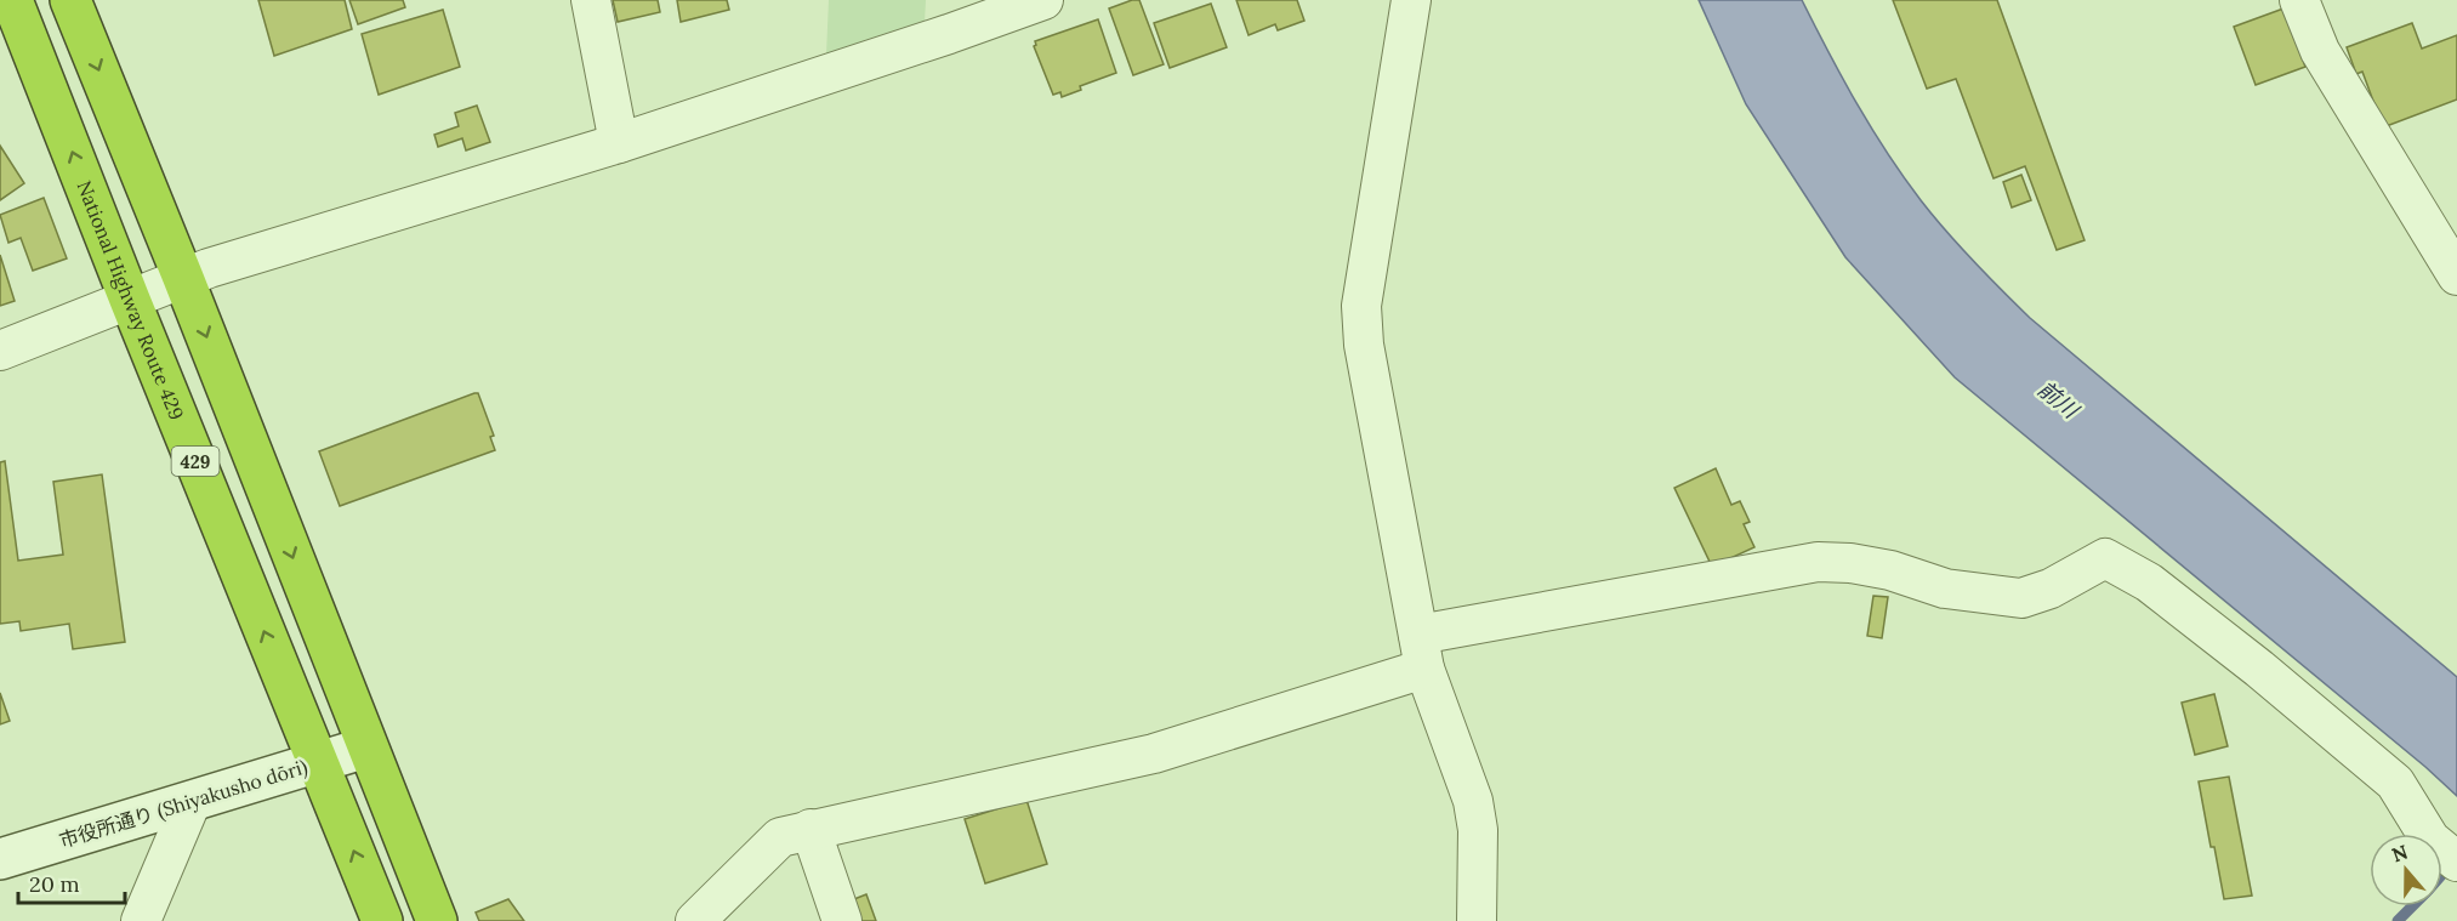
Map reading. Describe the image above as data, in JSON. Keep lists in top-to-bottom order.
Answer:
{
  "streets": {
    "highway": ["National Highway Route 429", "429"],
    "street": ["市役所通り (Shiyakusho dōri)"]
  },
  "crossings": [
    ["National Highway Route 429", "市役所通り (Shiyakusho dōri)"],
    ["429", "市役所通り (Shiyakusho dōri)"]
  ],
  "water": ["前川"],
  "scale_bar": "20 m",
  "north": "top"
}
